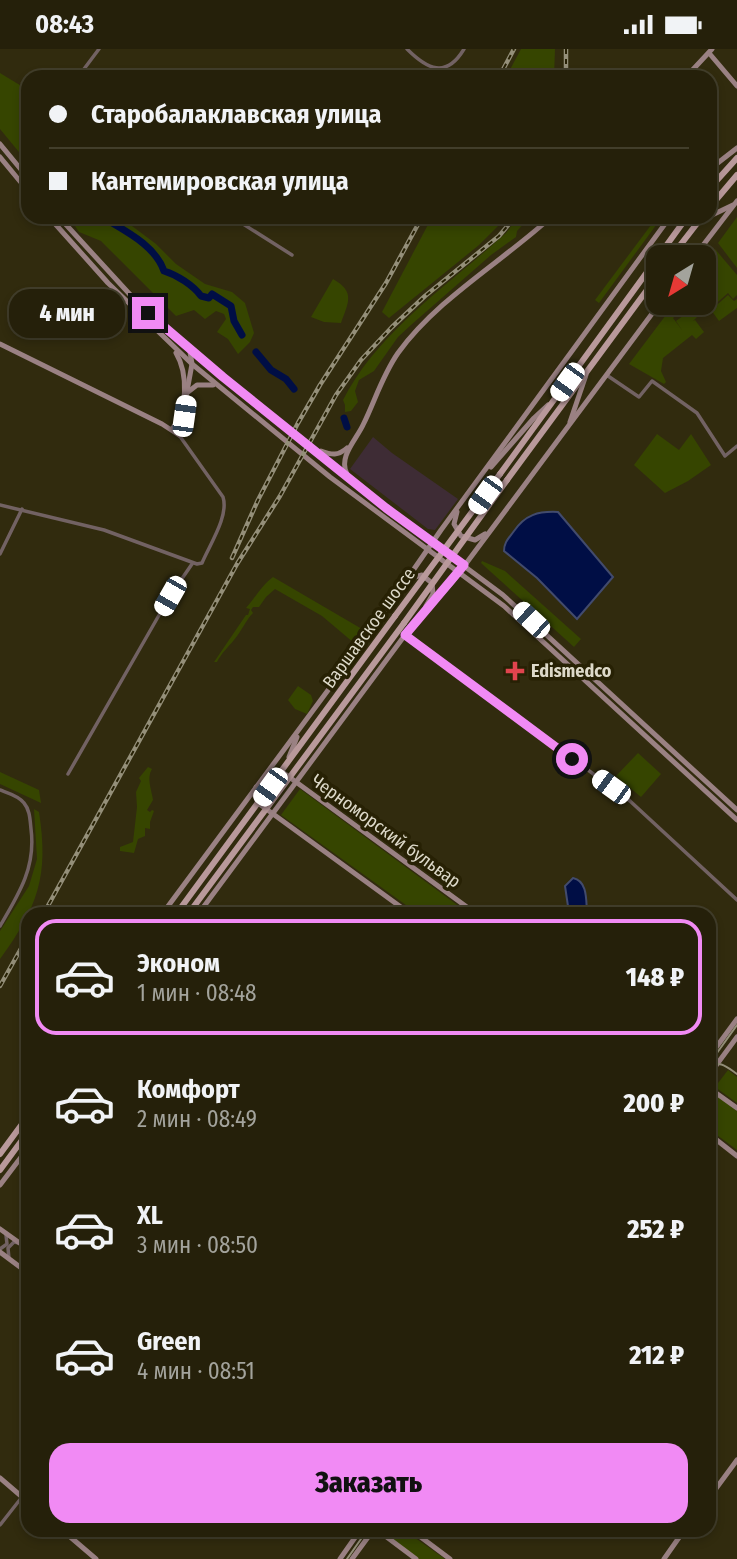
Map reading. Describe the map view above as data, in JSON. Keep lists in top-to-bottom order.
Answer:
{
  "streets": {
    "main road": ["Варшавское шоссе", "Черноморский бульвар"]
  },
  "crossings": [
    ["Варшавское шоссе", "Черноморский бульвар"]
  ],
  "places": {
    "health": ["Edismedco"]
  },
  "north": "bottom left",
  "page": {
    "status": "08:43",
    "banner": ["Старобалаклавская улица", "Кантемировская улица"],
    "bubble": "4 мин",
    "list": [
      {
        "name": "Эконом",
        "note": "1 мин · 08:48",
        "value": "148 ₽"
      },
      {
        "name": "Комфорт",
        "note": "2 мин · 08:49",
        "value": "200 ₽"
      },
      {
        "name": "XL",
        "note": "3 мин · 08:50",
        "value": "252 ₽"
      },
      {
        "name": "Green",
        "note": "4 мин · 08:51",
        "value": "212 ₽"
      }
    ],
    "buttons": "Заказать"
  }
}
